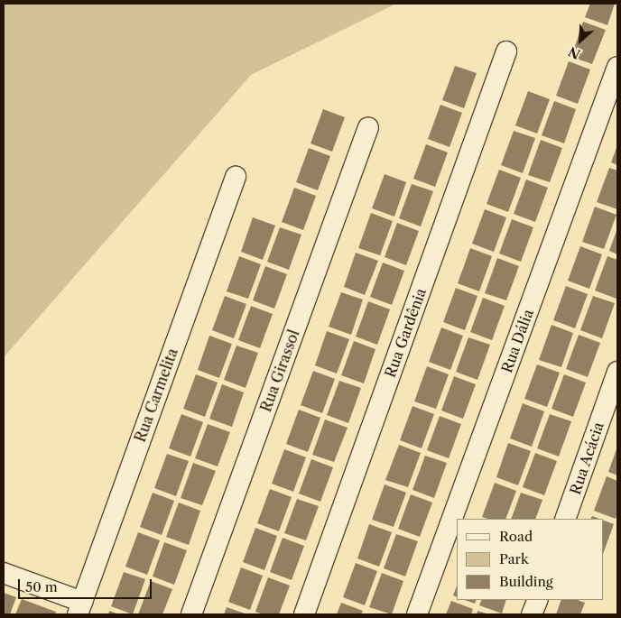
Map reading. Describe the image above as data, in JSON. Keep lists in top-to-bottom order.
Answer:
{
  "streets": {
    "street": [
      "Rua Gardênia",
      "Rua Dália",
      "Rua Girassol",
      "Rua Carmelita",
      "Rua Acácia"
    ]
  },
  "legend": ["Road", "Park", "Building"],
  "scale_bar": "50 m",
  "north": "bottom left"
}
